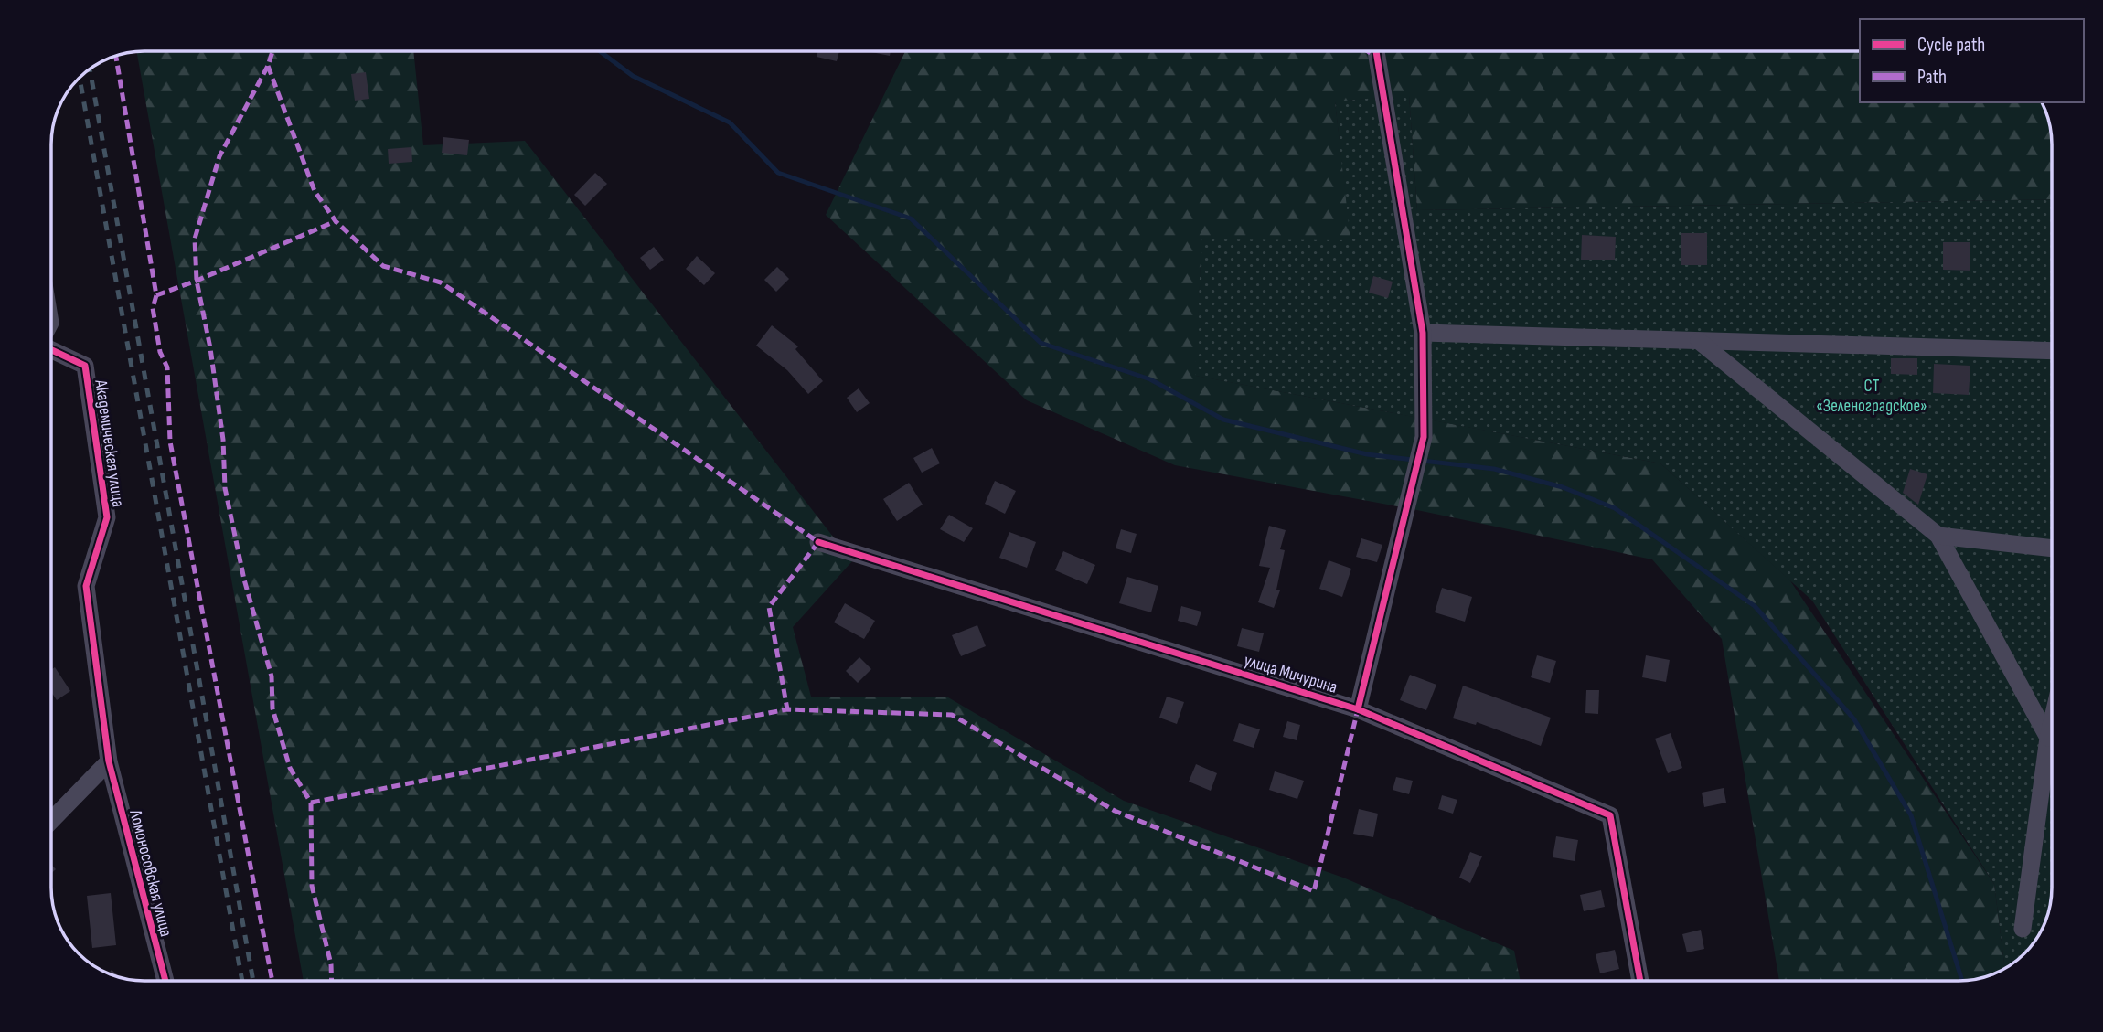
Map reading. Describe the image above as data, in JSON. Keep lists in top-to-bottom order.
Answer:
{
  "streets": {
    "street": ["Академическая улица", "улица Мичурина", "Ломоносовская улица"]
  },
  "crossings": [
    ["Академическая улица", "Ломоносовская улица"]
  ],
  "parks": ["СТ «Зеленоградское»"],
  "legend": ["Cycle path", "Path"]
}
